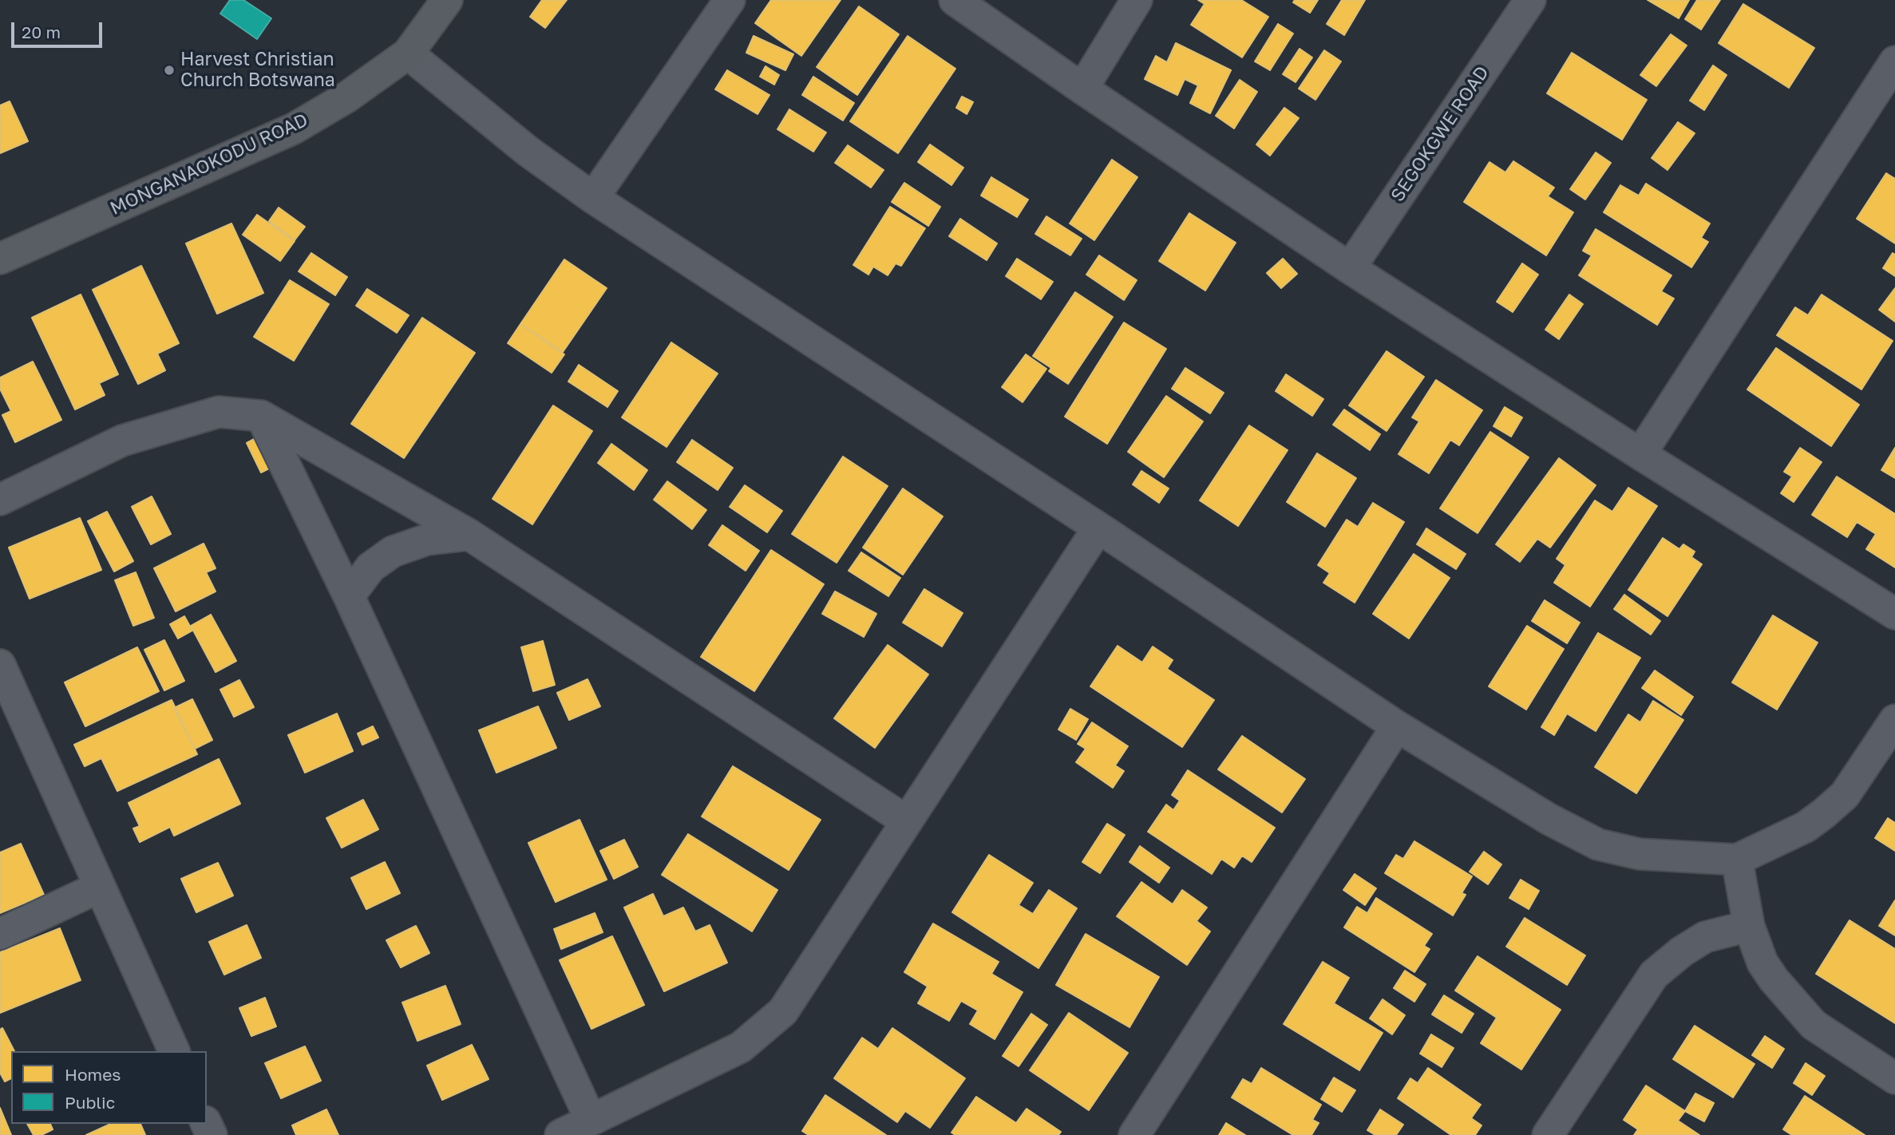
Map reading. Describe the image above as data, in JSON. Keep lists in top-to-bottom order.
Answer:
{
  "streets": {
    "street": ["SEGOKGWE ROAD", "MONGANAOKODU ROAD"]
  },
  "places": ["Harvest Christian Church Botswana"],
  "legend": ["Homes", "Public"],
  "scale_bar": "20 m"
}
